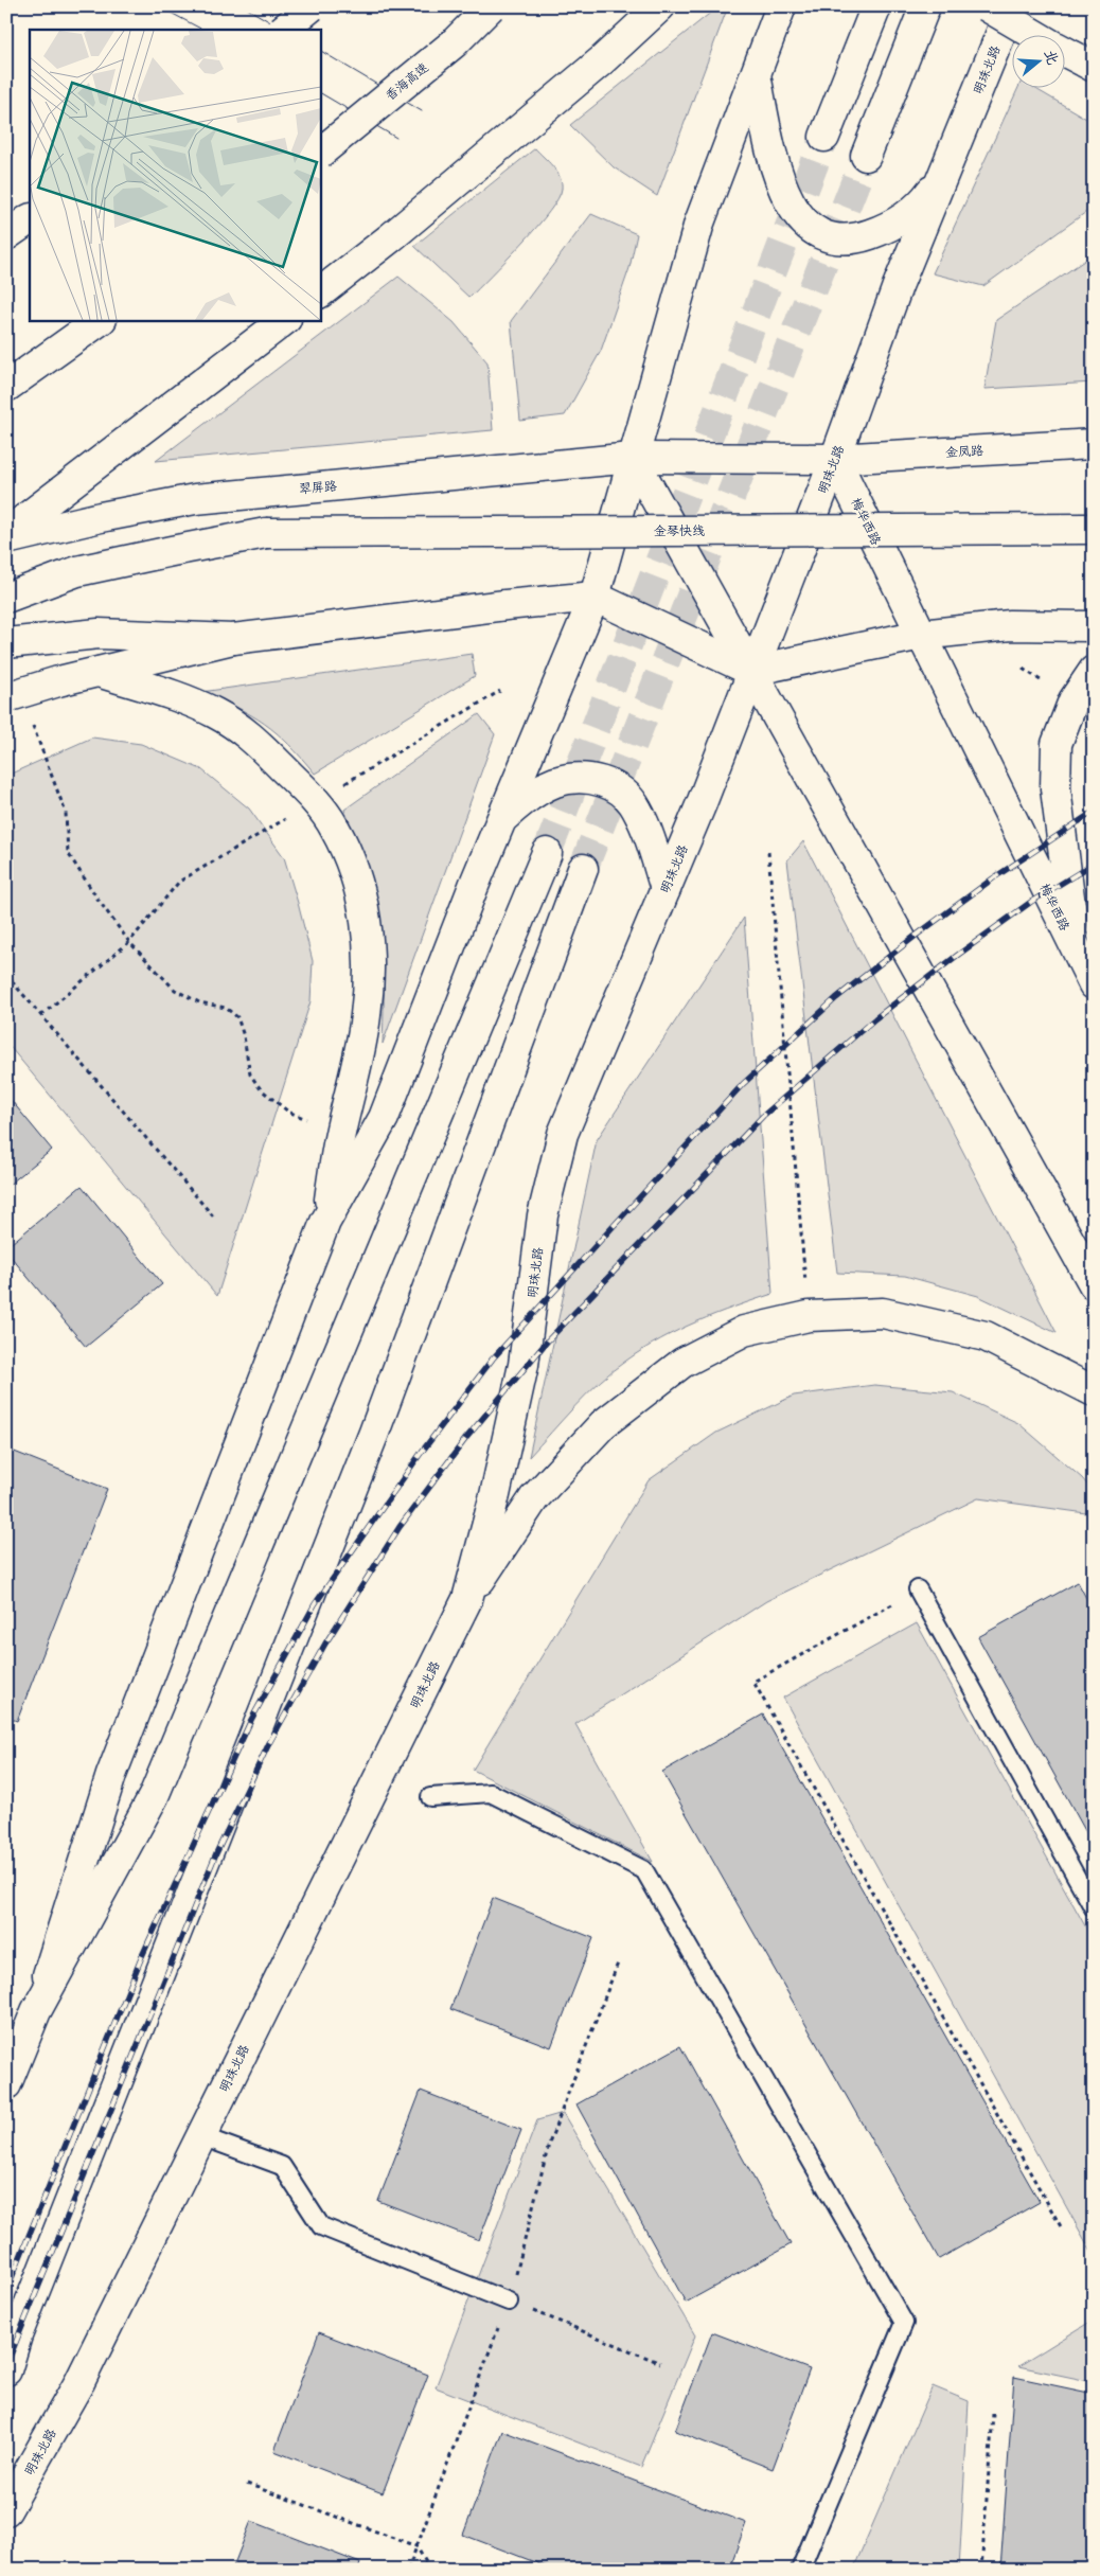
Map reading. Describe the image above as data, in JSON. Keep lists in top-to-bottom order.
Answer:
{
  "streets": {
    "main road": [
      "明珠北路",
      "香海高速",
      "金凤路",
      "翠屏路",
      "梅华西路",
      "金琴快线"
    ]
  },
  "crossings": [
    ["明珠北路", "金凤路"],
    ["明珠北路", "梅华西路"],
    ["金凤路", "梅华西路"]
  ],
  "north": "right"
}
